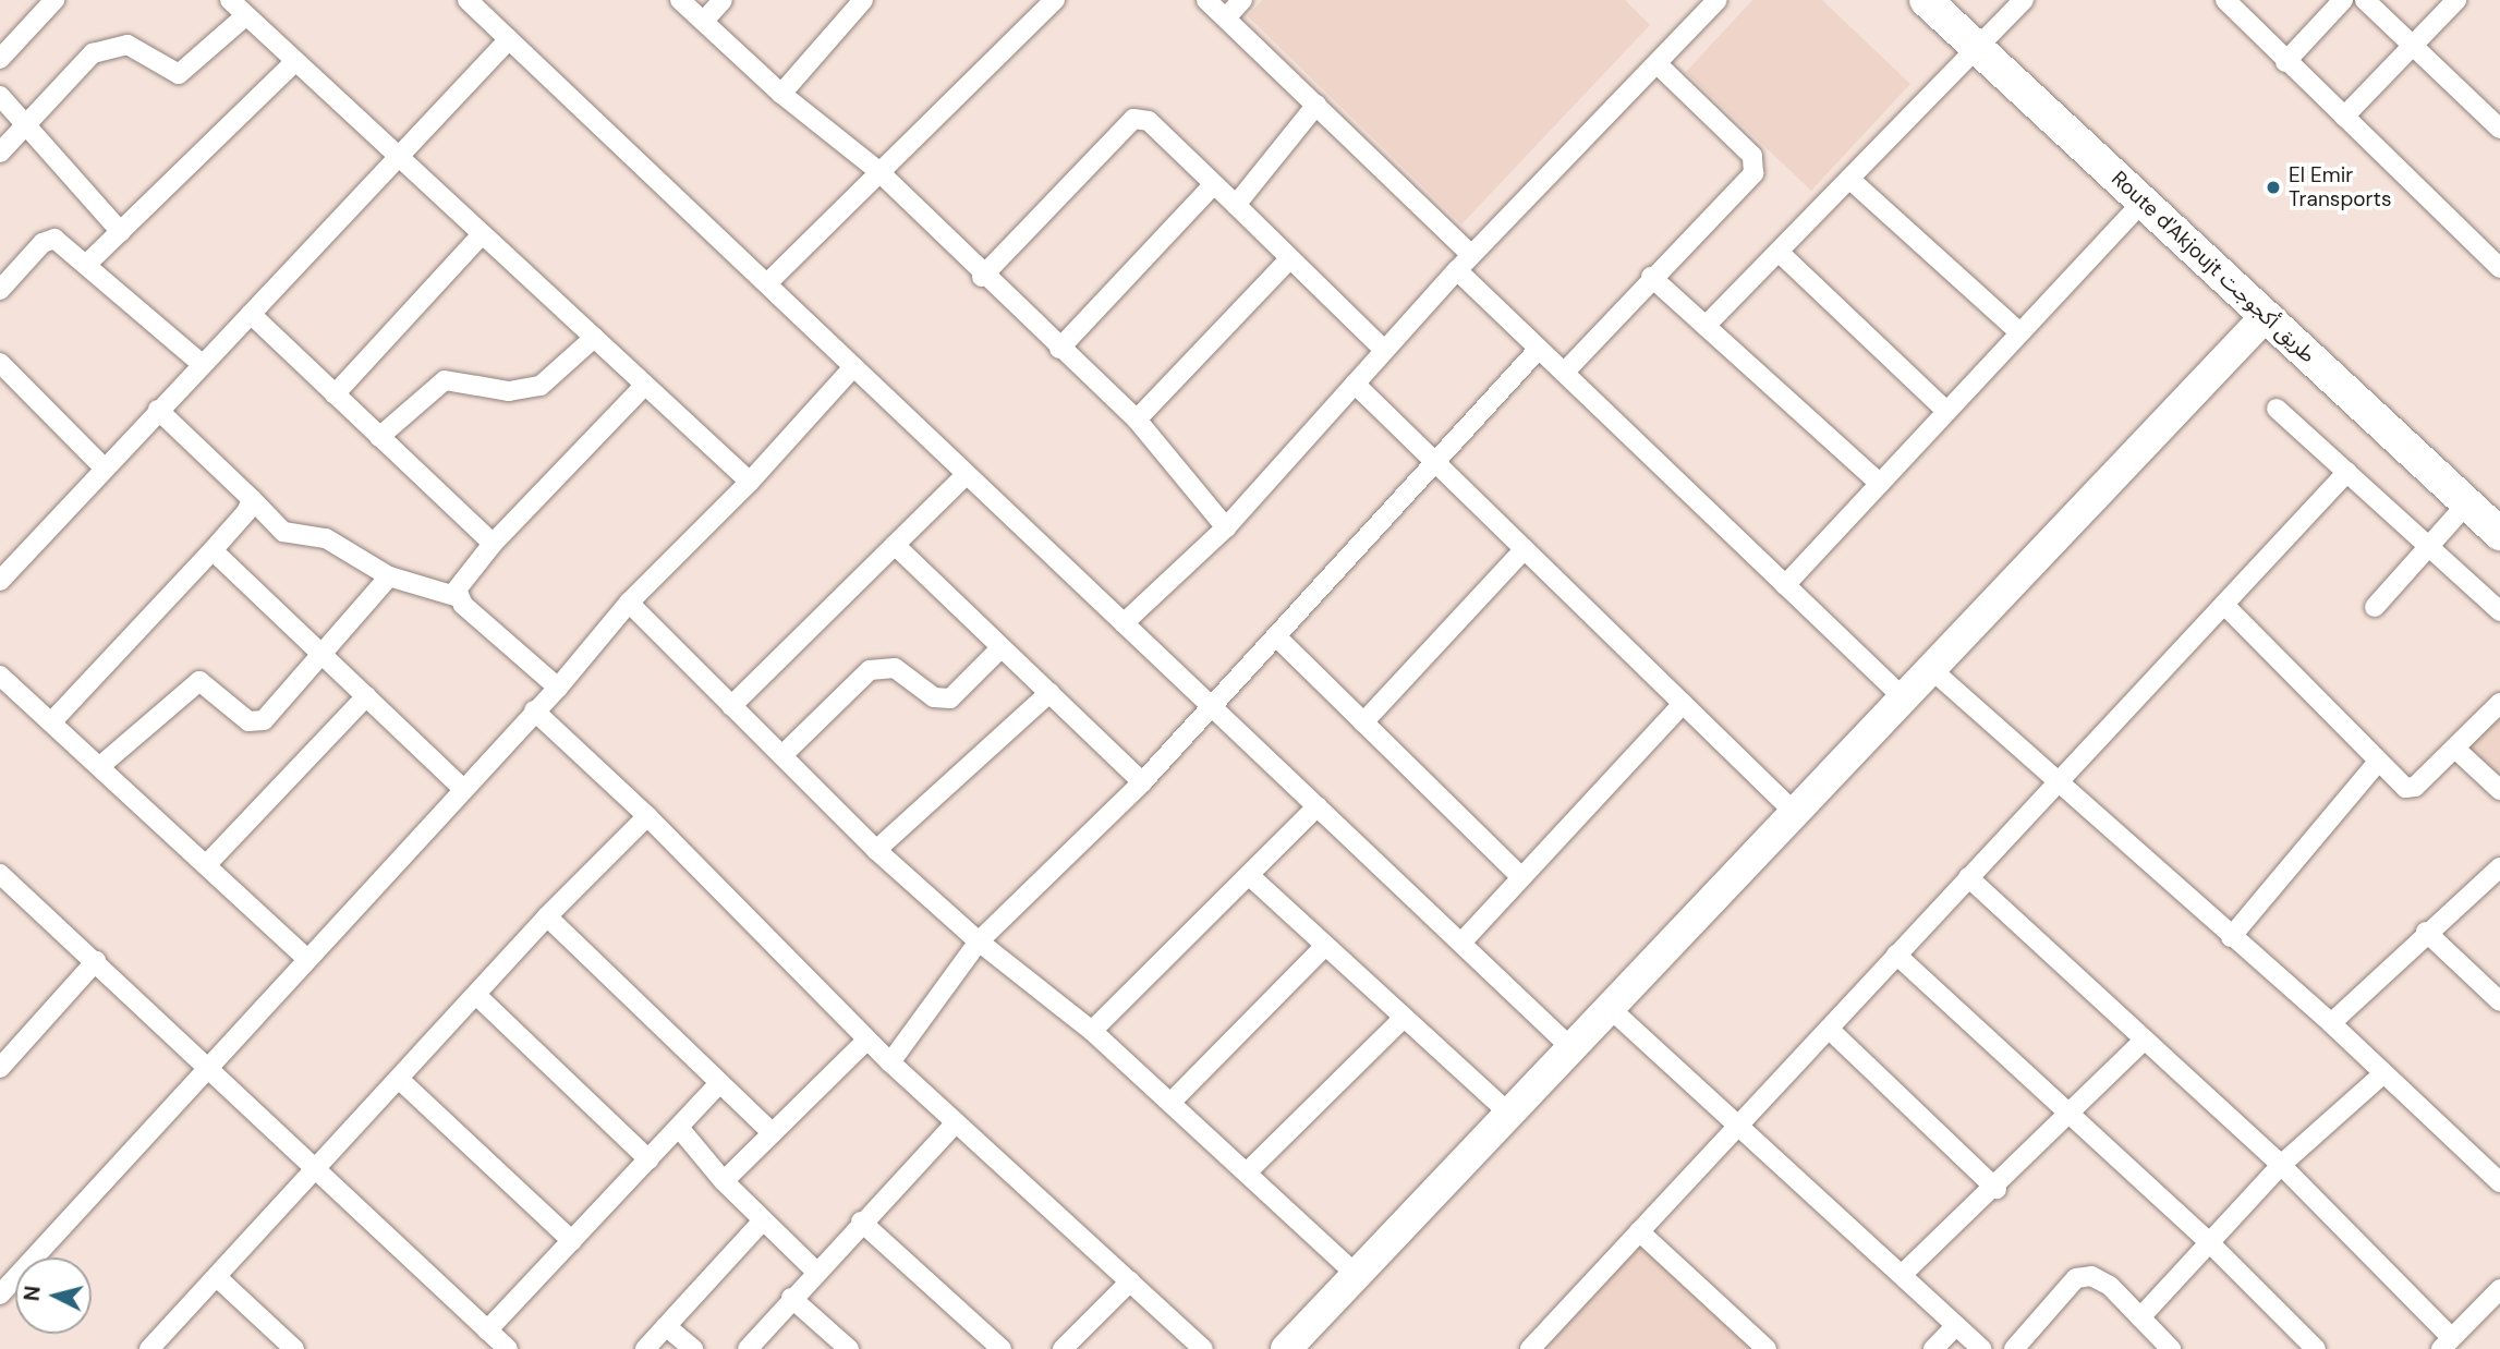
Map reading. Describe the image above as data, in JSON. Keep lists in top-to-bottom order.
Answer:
{
  "streets": {
    "highway": ["Route d'Akjoujt طريق أكجوجت"]
  },
  "places": ["El Emir Transports"],
  "north": "left"
}
